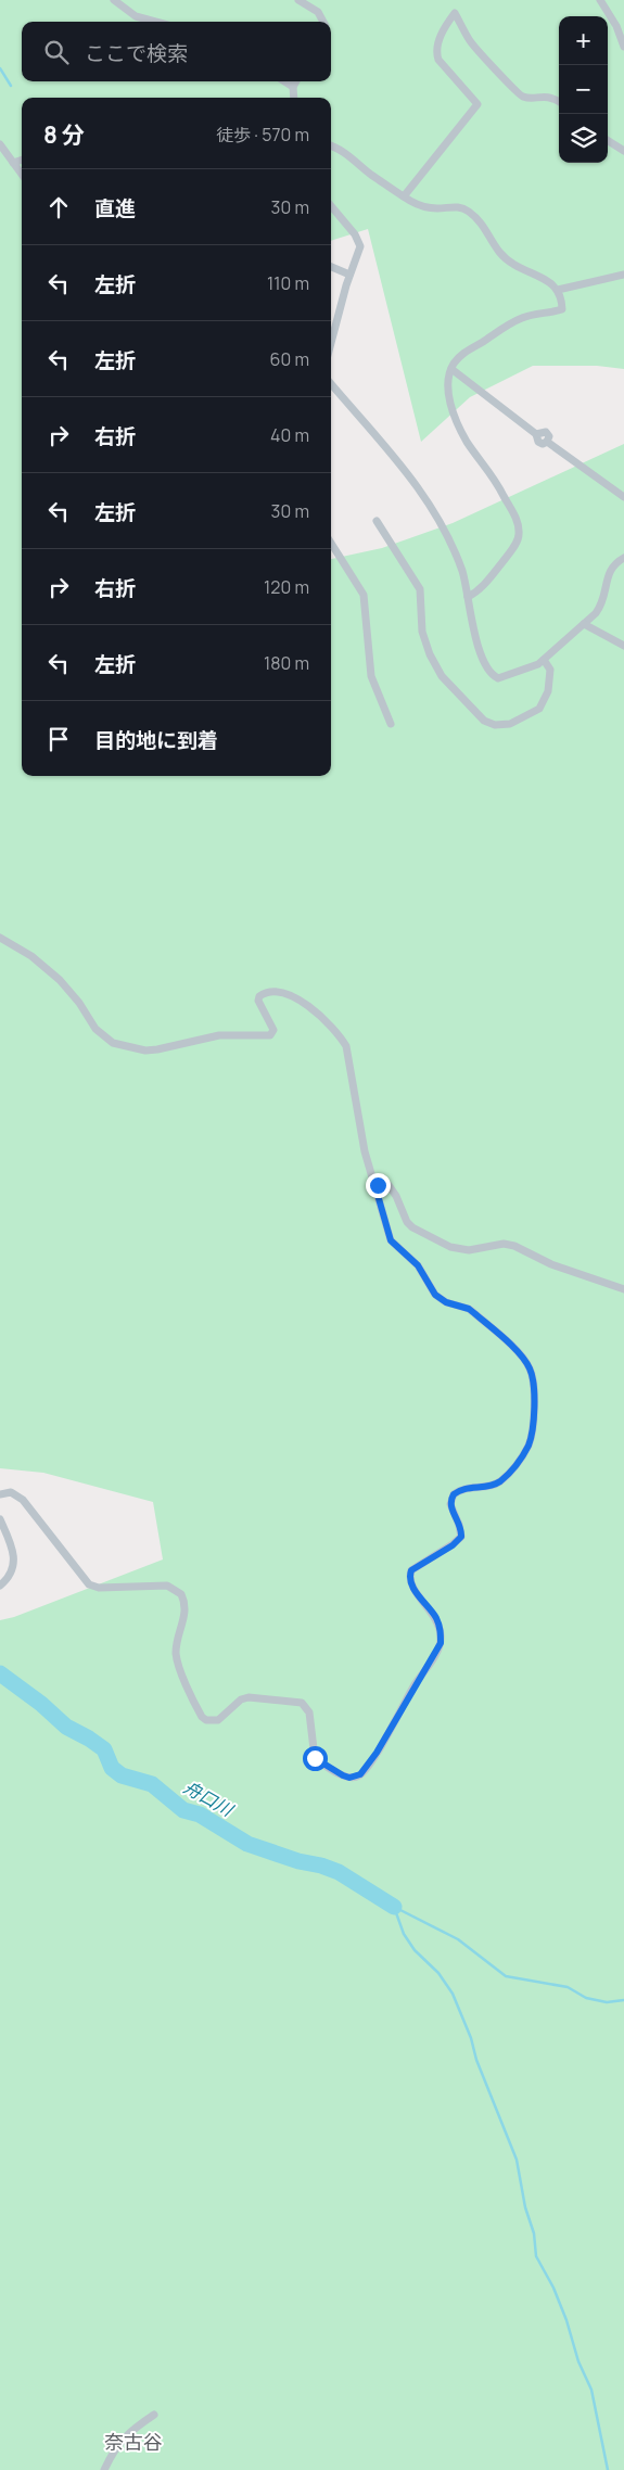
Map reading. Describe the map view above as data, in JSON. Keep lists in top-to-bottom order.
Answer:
{
  "districts": ["奈古谷"],
  "water": ["舟口川"],
  "page": {
    "map_buttons": ["+", "−"],
    "search": "ここで検索",
    "heading": ["8 分", "徒歩 · 570 m"],
    "list": [
      ["直進", "30 m"],
      ["左折", "110 m"],
      ["左折", "60 m"],
      ["右折", "40 m"],
      ["左折", "30 m"],
      ["右折", "120 m"],
      ["左折", "180 m"],
      "目的地に到着"
    ]
  }
}
